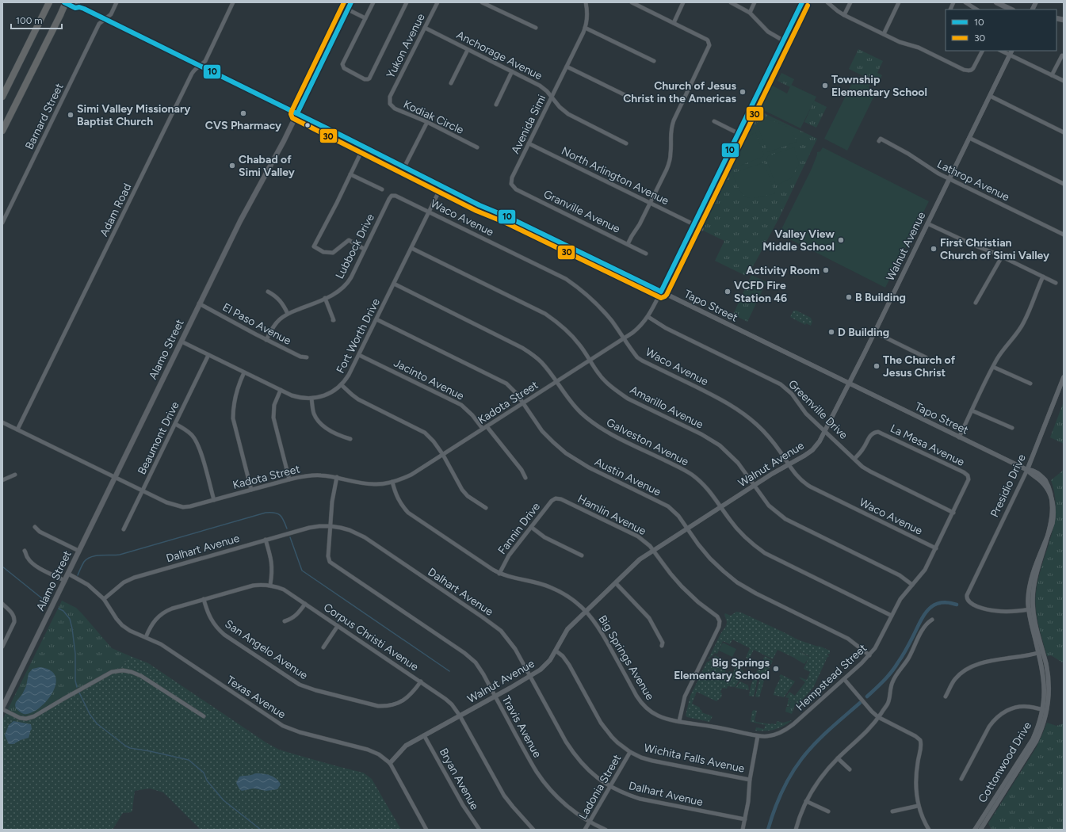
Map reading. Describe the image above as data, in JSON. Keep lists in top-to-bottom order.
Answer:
{
  "streets": {
    "main road": ["Alamo Street"],
    "street": [
      "Yukon Avenue",
      "Anchorage Avenue",
      "Barnard Street",
      "Kodiak Circle",
      "Avenida Simi",
      "North Arlington Avenue",
      "Lathrop Avenue",
      "Adam Road",
      "Granville Avenue",
      "Waco Avenue",
      "Lubbock Drive",
      "Walnut Avenue",
      "Tapo Street",
      "El Paso Avenue",
      "Fort Worth Drive",
      "Jacinto Avenue",
      "Kadota Street",
      "Amarillo Avenue",
      "Greenville Drive",
      "Beaumont Drive",
      "Galveston Avenue",
      "La Mesa Avenue",
      "Austin Avenue",
      "Presidio Drive",
      "Hamlin Avenue",
      "Fannin Drive",
      "Dalhart Avenue",
      "Corpus Christi Avenue",
      "San Angelo Avenue",
      "Big Springs Avenue",
      "Hempstead Street",
      "Texas Avenue",
      "Travis Avenue",
      "Wichita Falls Avenue",
      "Cottonwood Drive",
      "Bryan Avenue",
      "Ladonia Street"
    ]
  },
  "crossings": [
    ["Yukon Avenue", "Anchorage Avenue"],
    ["Yukon Avenue", "Kodiak Circle"],
    ["Anchorage Avenue", "Avenida Simi"],
    ["Barnard Street", "Tapo Street"],
    ["Avenida Simi", "North Arlington Avenue"],
    ["Avenida Simi", "Granville Avenue"],
    ["North Arlington Avenue", "Kadota Street"],
    ["Lathrop Avenue", "Walnut Avenue"],
    ["Adam Road", "Tapo Street"],
    ["Adam Road", "Kadota Street"],
    ["Waco Avenue", "Lubbock Drive"],
    ["Waco Avenue", "Walnut Avenue"],
    ["Waco Avenue", "Fort Worth Drive"],
    ["Waco Avenue", "Kadota Street"],
    ["Waco Avenue", "Hempstead Street"],
    ["Lubbock Drive", "El Paso Avenue"],
    ["Walnut Avenue", "Tapo Street"],
    ["Walnut Avenue", "Amarillo Avenue"],
    ["Walnut Avenue", "Greenville Drive"],
    ["Walnut Avenue", "Galveston Avenue"],
    ["Walnut Avenue", "Austin Avenue"],
    ["Walnut Avenue", "Hamlin Avenue"],
    ["Walnut Avenue", "Dalhart Avenue"],
    ["Walnut Avenue", "Corpus Christi Avenue"],
    ["Walnut Avenue", "Big Springs Avenue"],
    ["Walnut Avenue", "Texas Avenue"],
    ["Walnut Avenue", "Travis Avenue"],
    ["Walnut Avenue", "Wichita Falls Avenue"],
    ["Walnut Avenue", "Bryan Avenue"],
    ["Tapo Street", "Fort Worth Drive"],
    ["Tapo Street", "Alamo Street"],
    ["Tapo Street", "Kadota Street"],
    ["Tapo Street", "Presidio Drive"],
    ["Tapo Street", "Cottonwood Drive"],
    ["El Paso Avenue", "Alamo Street"],
    ["Fort Worth Drive", "Alamo Street"],
    ["Fort Worth Drive", "Jacinto Avenue"],
    ["Fort Worth Drive", "Amarillo Avenue"],
    ["Fort Worth Drive", "Beaumont Drive"],
    ["Fort Worth Drive", "Galveston Avenue"],
    ["Fort Worth Drive", "Austin Avenue"],
    ["Alamo Street", "Kadota Street"],
    ["Alamo Street", "Texas Avenue"],
    ["Jacinto Avenue", "Kadota Street"],
    ["Kadota Street", "Amarillo Avenue"],
    ["Kadota Street", "Greenville Drive"],
    ["Kadota Street", "Beaumont Drive"],
    ["Kadota Street", "Galveston Avenue"],
    ["Kadota Street", "Austin Avenue"],
    ["Kadota Street", "Big Springs Avenue"],
    ["Amarillo Avenue", "Hempstead Street"],
    ["Greenville Drive", "La Mesa Avenue"],
    ["Greenville Drive", "Hempstead Street"],
    ["Galveston Avenue", "Hempstead Street"],
    ["La Mesa Avenue", "Hempstead Street"],
    ["Austin Avenue", "Hempstead Street"],
    ["Presidio Drive", "Cottonwood Drive"],
    ["Hamlin Avenue", "Fannin Drive"],
    ["Hamlin Avenue", "Big Springs Avenue"],
    ["Fannin Drive", "Big Springs Avenue"],
    ["Dalhart Avenue", "Texas Avenue"],
    ["Dalhart Avenue", "Travis Avenue"],
    ["Dalhart Avenue", "Ladonia Street"],
    ["Corpus Christi Avenue", "San Angelo Avenue"],
    ["Corpus Christi Avenue", "Texas Avenue"],
    ["Big Springs Avenue", "Hempstead Street"],
    ["Travis Avenue", "Ladonia Street"],
    ["Wichita Falls Avenue", "Ladonia Street"]
  ],
  "places": [
    "Township Elementary School",
    "Church of Jesus Christ in the Americas",
    "CVS Pharmacy",
    "Simi Valley Missionary Baptist Church",
    "Chabad of Simi Valley",
    "Valley View Middle School",
    "First Christian Church of Simi Valley",
    "Activity Room",
    "VCFD Fire Station 46",
    "B Building",
    "D Building",
    "The Church of Jesus Christ",
    "Big Springs Elementary School"
  ],
  "lines": ["transit line 10", "transit line 30"],
  "legend": ["10", "30"],
  "scale_bar": "100 m"
}
